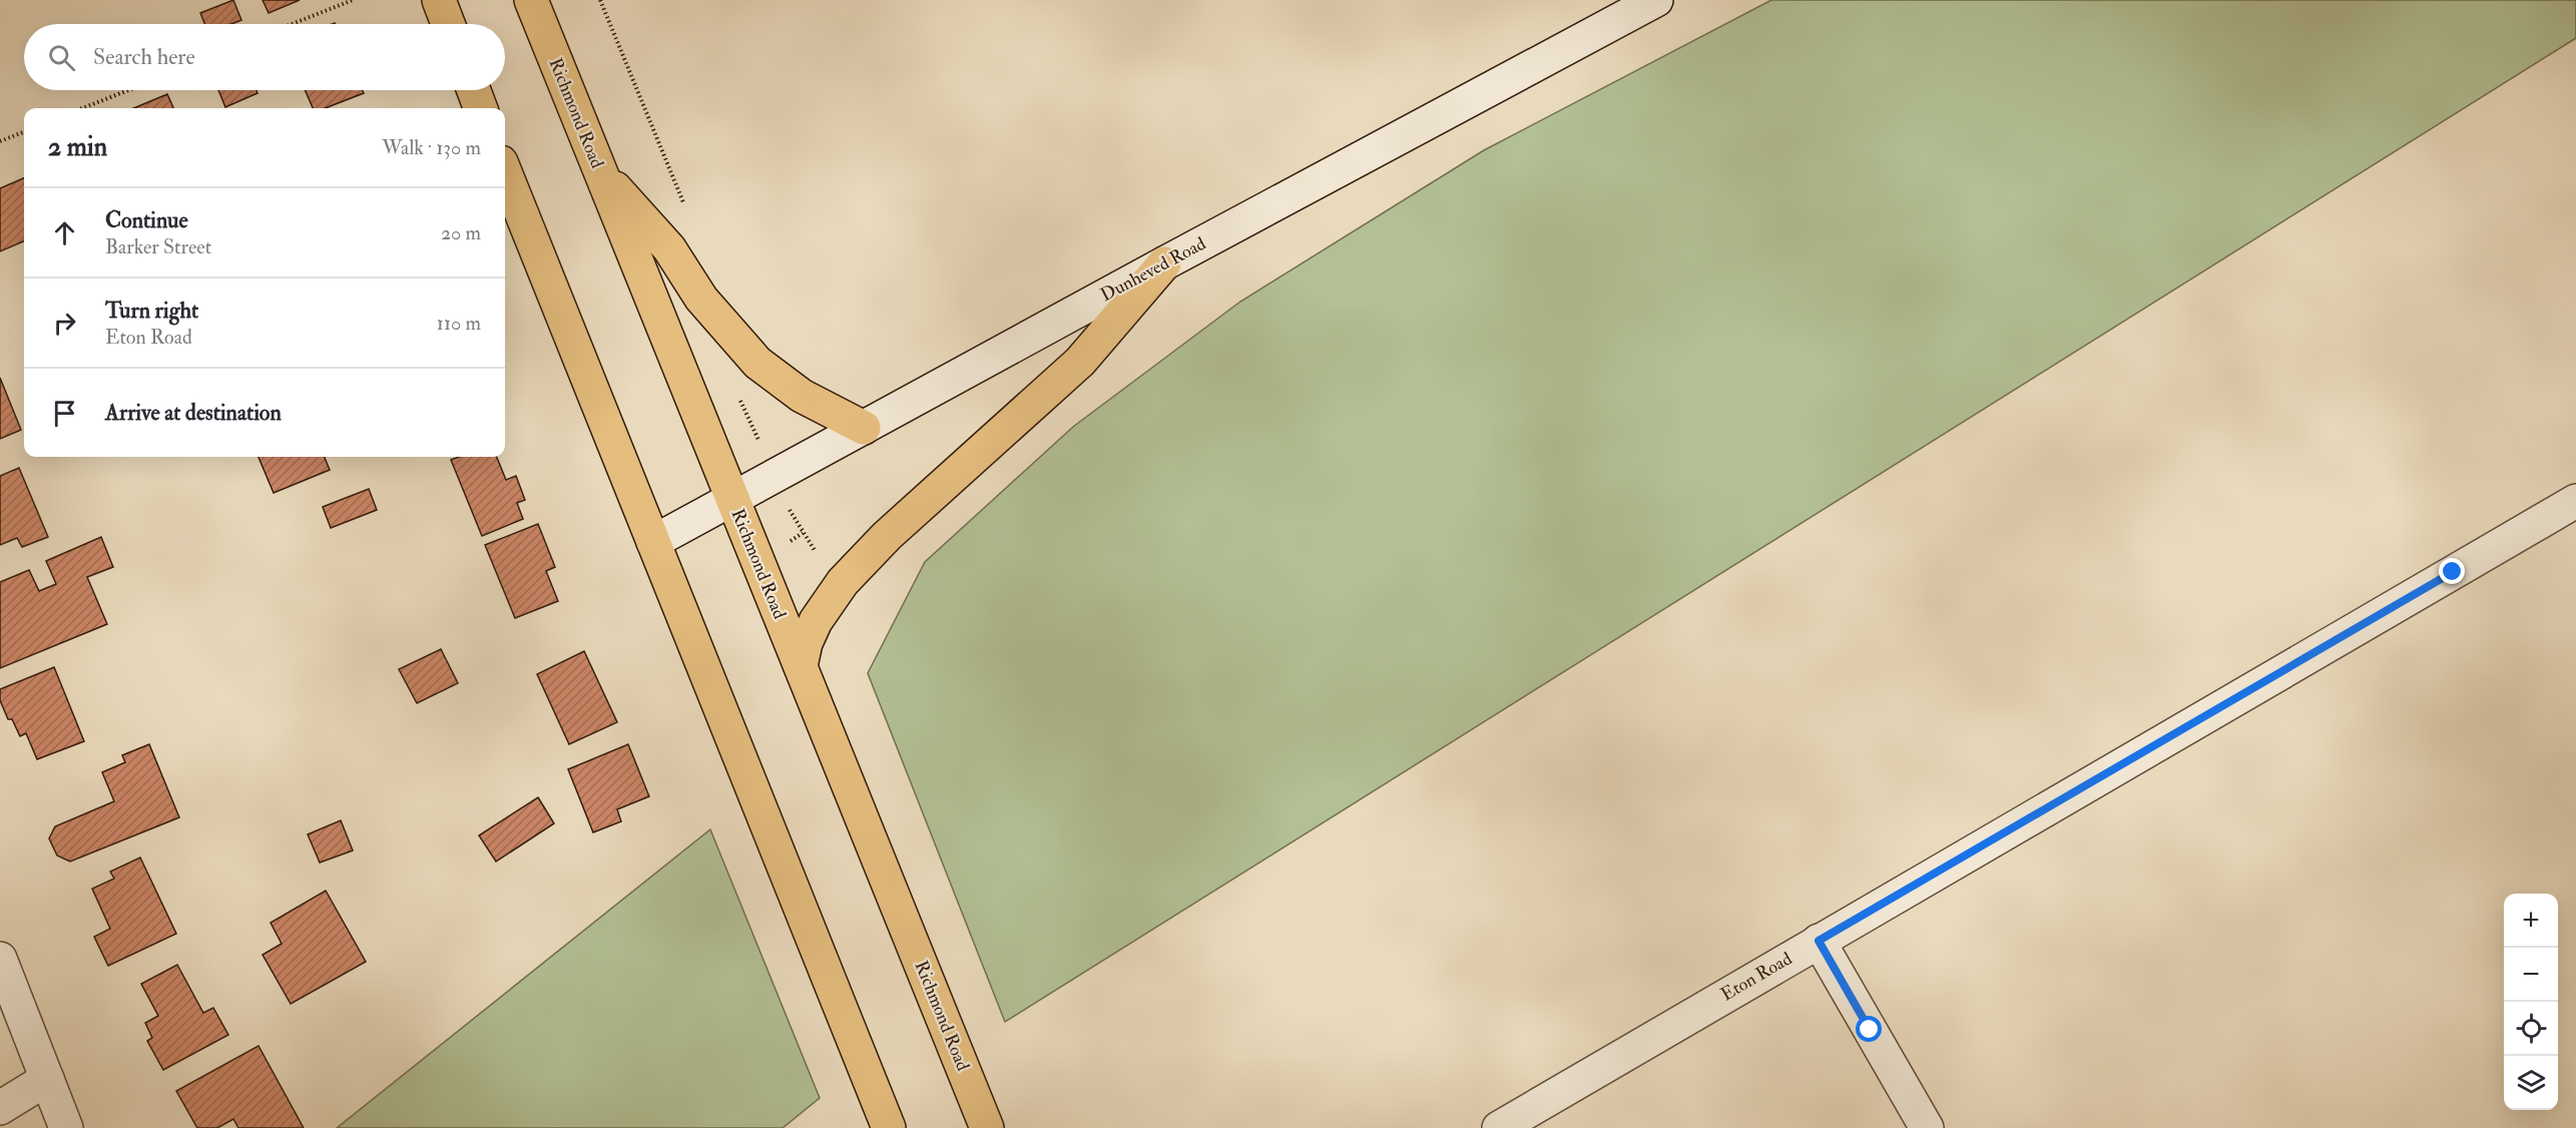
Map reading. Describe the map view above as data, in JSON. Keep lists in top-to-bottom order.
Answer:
{
  "streets": {
    "highway": ["Richmond Road"],
    "street": ["Dunheved Road", "Eton Road"]
  },
  "crossings": [
    ["Richmond Road", "Dunheved Road"]
  ],
  "page": {
    "search": "Search here",
    "heading": ["2 min", "Walk · 130 m"],
    "list": [
      ["Continue", "Barker Street", "20 m"],
      ["Turn right", "Eton Road", "110 m"],
      "Arrive at destination"
    ],
    "map_buttons": ["+", "−"]
  }
}
